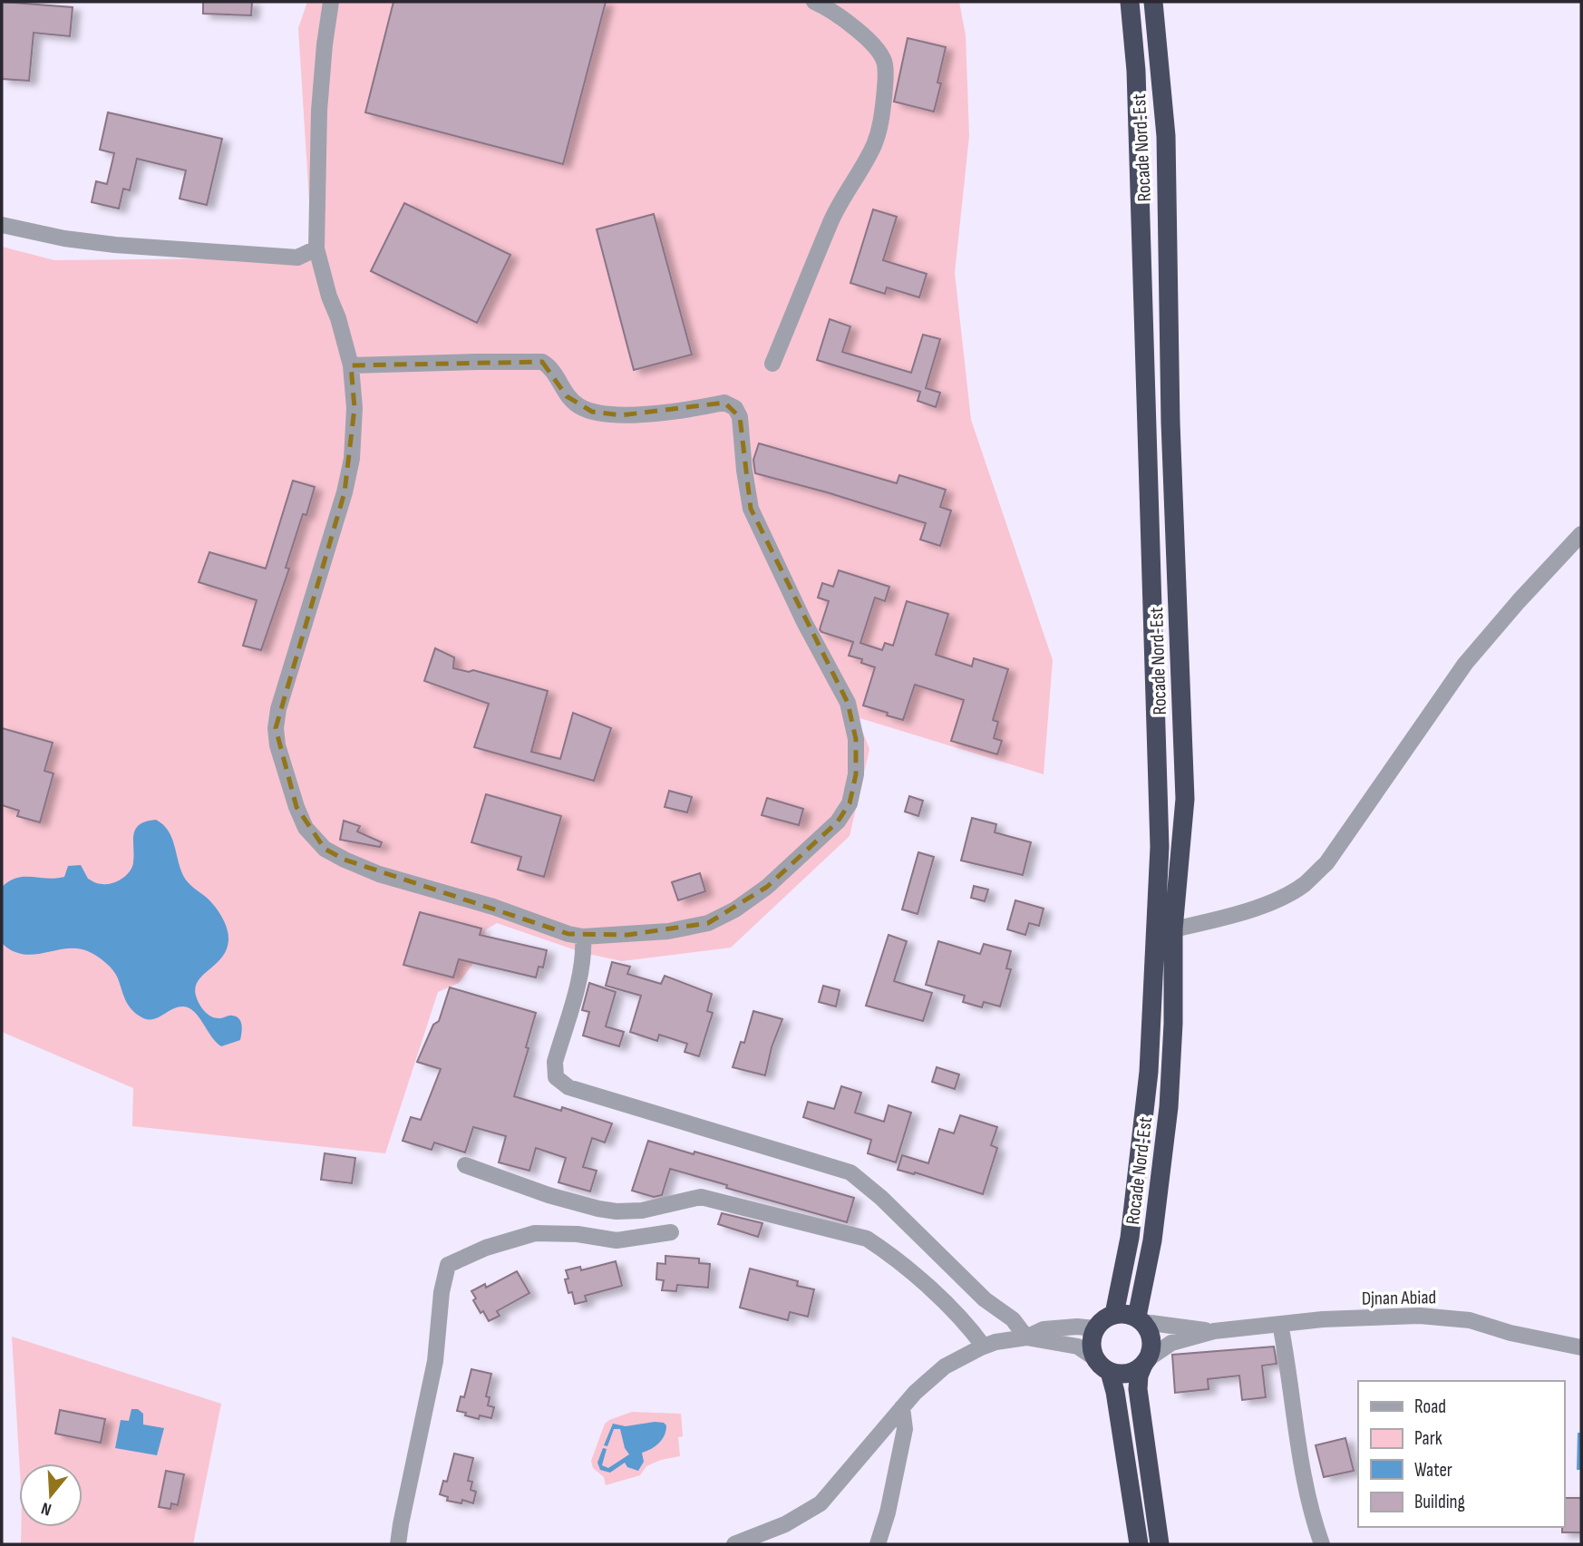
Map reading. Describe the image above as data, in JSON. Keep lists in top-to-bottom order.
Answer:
{
  "streets": {
    "highway": ["Rocade Nord-Est"],
    "street": ["Djnan Abiad"]
  },
  "legend": [
    "Road",
    "Park",
    "Water",
    "Building"
  ],
  "north": "bottom"
}
